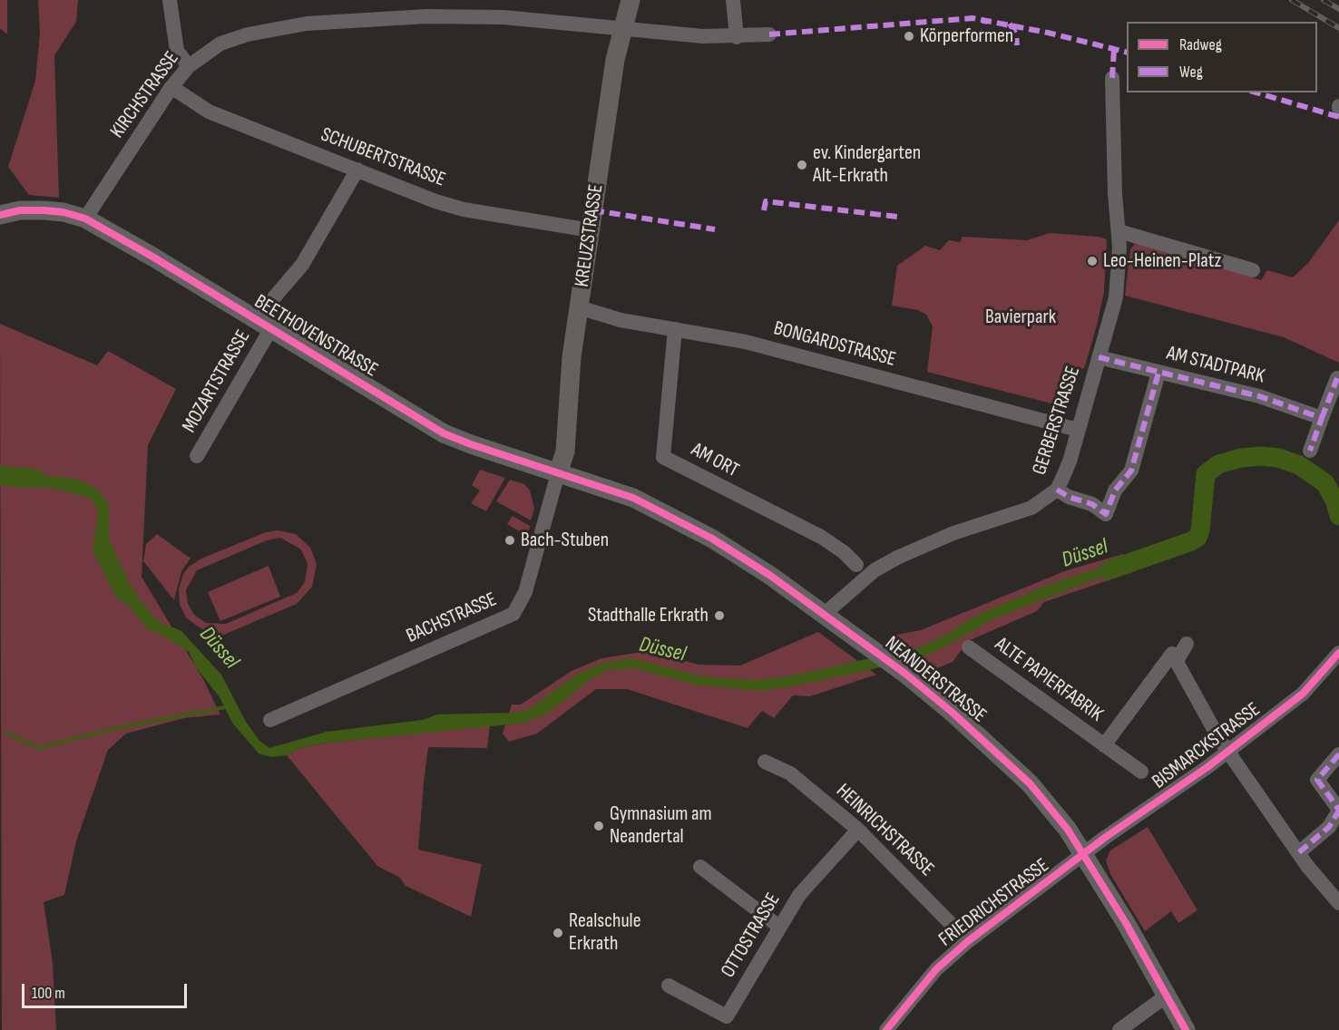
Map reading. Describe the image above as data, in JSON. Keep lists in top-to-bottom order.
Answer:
{
  "streets": {
    "main road": ["KREUZSTRASSE", "BEETHOVENSTRASSE", "NEANDERSTRASSE"],
    "street": [
      "KIRCHSTRASSE",
      "SCHUBERTSTRASSE",
      "BONGARDSTRASSE",
      "AM STADTPARK",
      "MOZARTSTRASSE",
      "GERBERSTRASSE",
      "AM ORT",
      "BACHSTRASSE",
      "ALTE PAPIERFABRIK",
      "BISMARCKSTRASSE",
      "HEINRICHSTRASSE",
      "FRIEDRICHSTRASSE",
      "OTTOSTRASSE"
    ]
  },
  "crossings": [
    ["KIRCHSTRASSE", "SCHUBERTSTRASSE"],
    ["KIRCHSTRASSE", "KREUZSTRASSE"],
    ["KIRCHSTRASSE", "BEETHOVENSTRASSE"],
    ["SCHUBERTSTRASSE", "KREUZSTRASSE"],
    ["SCHUBERTSTRASSE", "MOZARTSTRASSE"],
    ["KREUZSTRASSE", "BEETHOVENSTRASSE"],
    ["KREUZSTRASSE", "BONGARDSTRASSE"],
    ["KREUZSTRASSE", "BACHSTRASSE"],
    ["KREUZSTRASSE", "NEANDERSTRASSE"],
    ["BEETHOVENSTRASSE", "MOZARTSTRASSE"],
    ["BEETHOVENSTRASSE", "BACHSTRASSE"],
    ["BEETHOVENSTRASSE", "NEANDERSTRASSE"],
    ["BONGARDSTRASSE", "GERBERSTRASSE"],
    ["BONGARDSTRASSE", "AM ORT"],
    ["AM STADTPARK", "GERBERSTRASSE"],
    ["GERBERSTRASSE", "NEANDERSTRASSE"],
    ["BACHSTRASSE", "NEANDERSTRASSE"],
    ["NEANDERSTRASSE", "BISMARCKSTRASSE"],
    ["NEANDERSTRASSE", "FRIEDRICHSTRASSE"],
    ["BISMARCKSTRASSE", "FRIEDRICHSTRASSE"],
    ["HEINRICHSTRASSE", "FRIEDRICHSTRASSE"],
    ["HEINRICHSTRASSE", "OTTOSTRASSE"]
  ],
  "water": ["Düssel"],
  "parks": ["Bavierpark"],
  "places": [
    "Körperformen",
    "ev. Kindergarten Alt-Erkrath",
    "Leo-Heinen-Platz",
    "Bach-Stuben",
    "Stadthalle Erkrath",
    "Gymnasium am Neandertal",
    "Realschule Erkrath"
  ],
  "legend": ["Radweg", "Weg"],
  "scale_bar": "100 m"
}
